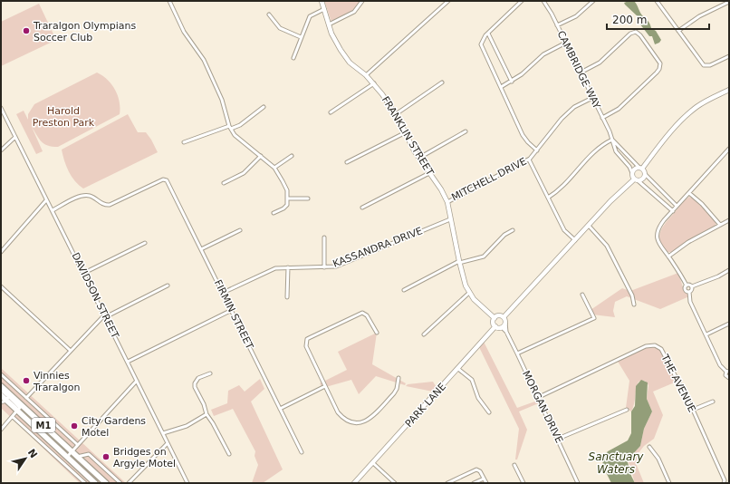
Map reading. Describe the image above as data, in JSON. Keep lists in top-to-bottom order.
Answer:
{
  "streets": {
    "highway": ["M1"],
    "street": [
      "CAMBRIDGE WAY",
      "FRANKLIN STREET",
      "MITCHELL DRIVE",
      "KASSANDRA DRIVE",
      "DAVIDSON STREET",
      "FIRMIN STREET",
      "THE AVENUE",
      "PARK LANE",
      "MORGAN DRIVE"
    ]
  },
  "crossings": [
    ["CAMBRIDGE WAY", "MITCHELL DRIVE"],
    ["FRANKLIN STREET", "MITCHELL DRIVE"],
    ["FRANKLIN STREET", "KASSANDRA DRIVE"],
    ["FRANKLIN STREET", "PARK LANE"],
    ["FRANKLIN STREET", "MORGAN DRIVE"],
    ["KASSANDRA DRIVE", "FIRMIN STREET"],
    ["DAVIDSON STREET", "FIRMIN STREET"],
    ["THE AVENUE", "MORGAN DRIVE"],
    ["PARK LANE", "MORGAN DRIVE"]
  ],
  "water": ["Sanctuary Waters"],
  "parks": ["Harold Preston Park"],
  "places": [
    "Traralgon Olympians Soccer Club",
    "Vinnies Traralgon",
    "City Gardens Motel",
    "Bridges on Argyle Motel"
  ],
  "scale_bar": "200 m",
  "north": "top right"
}
